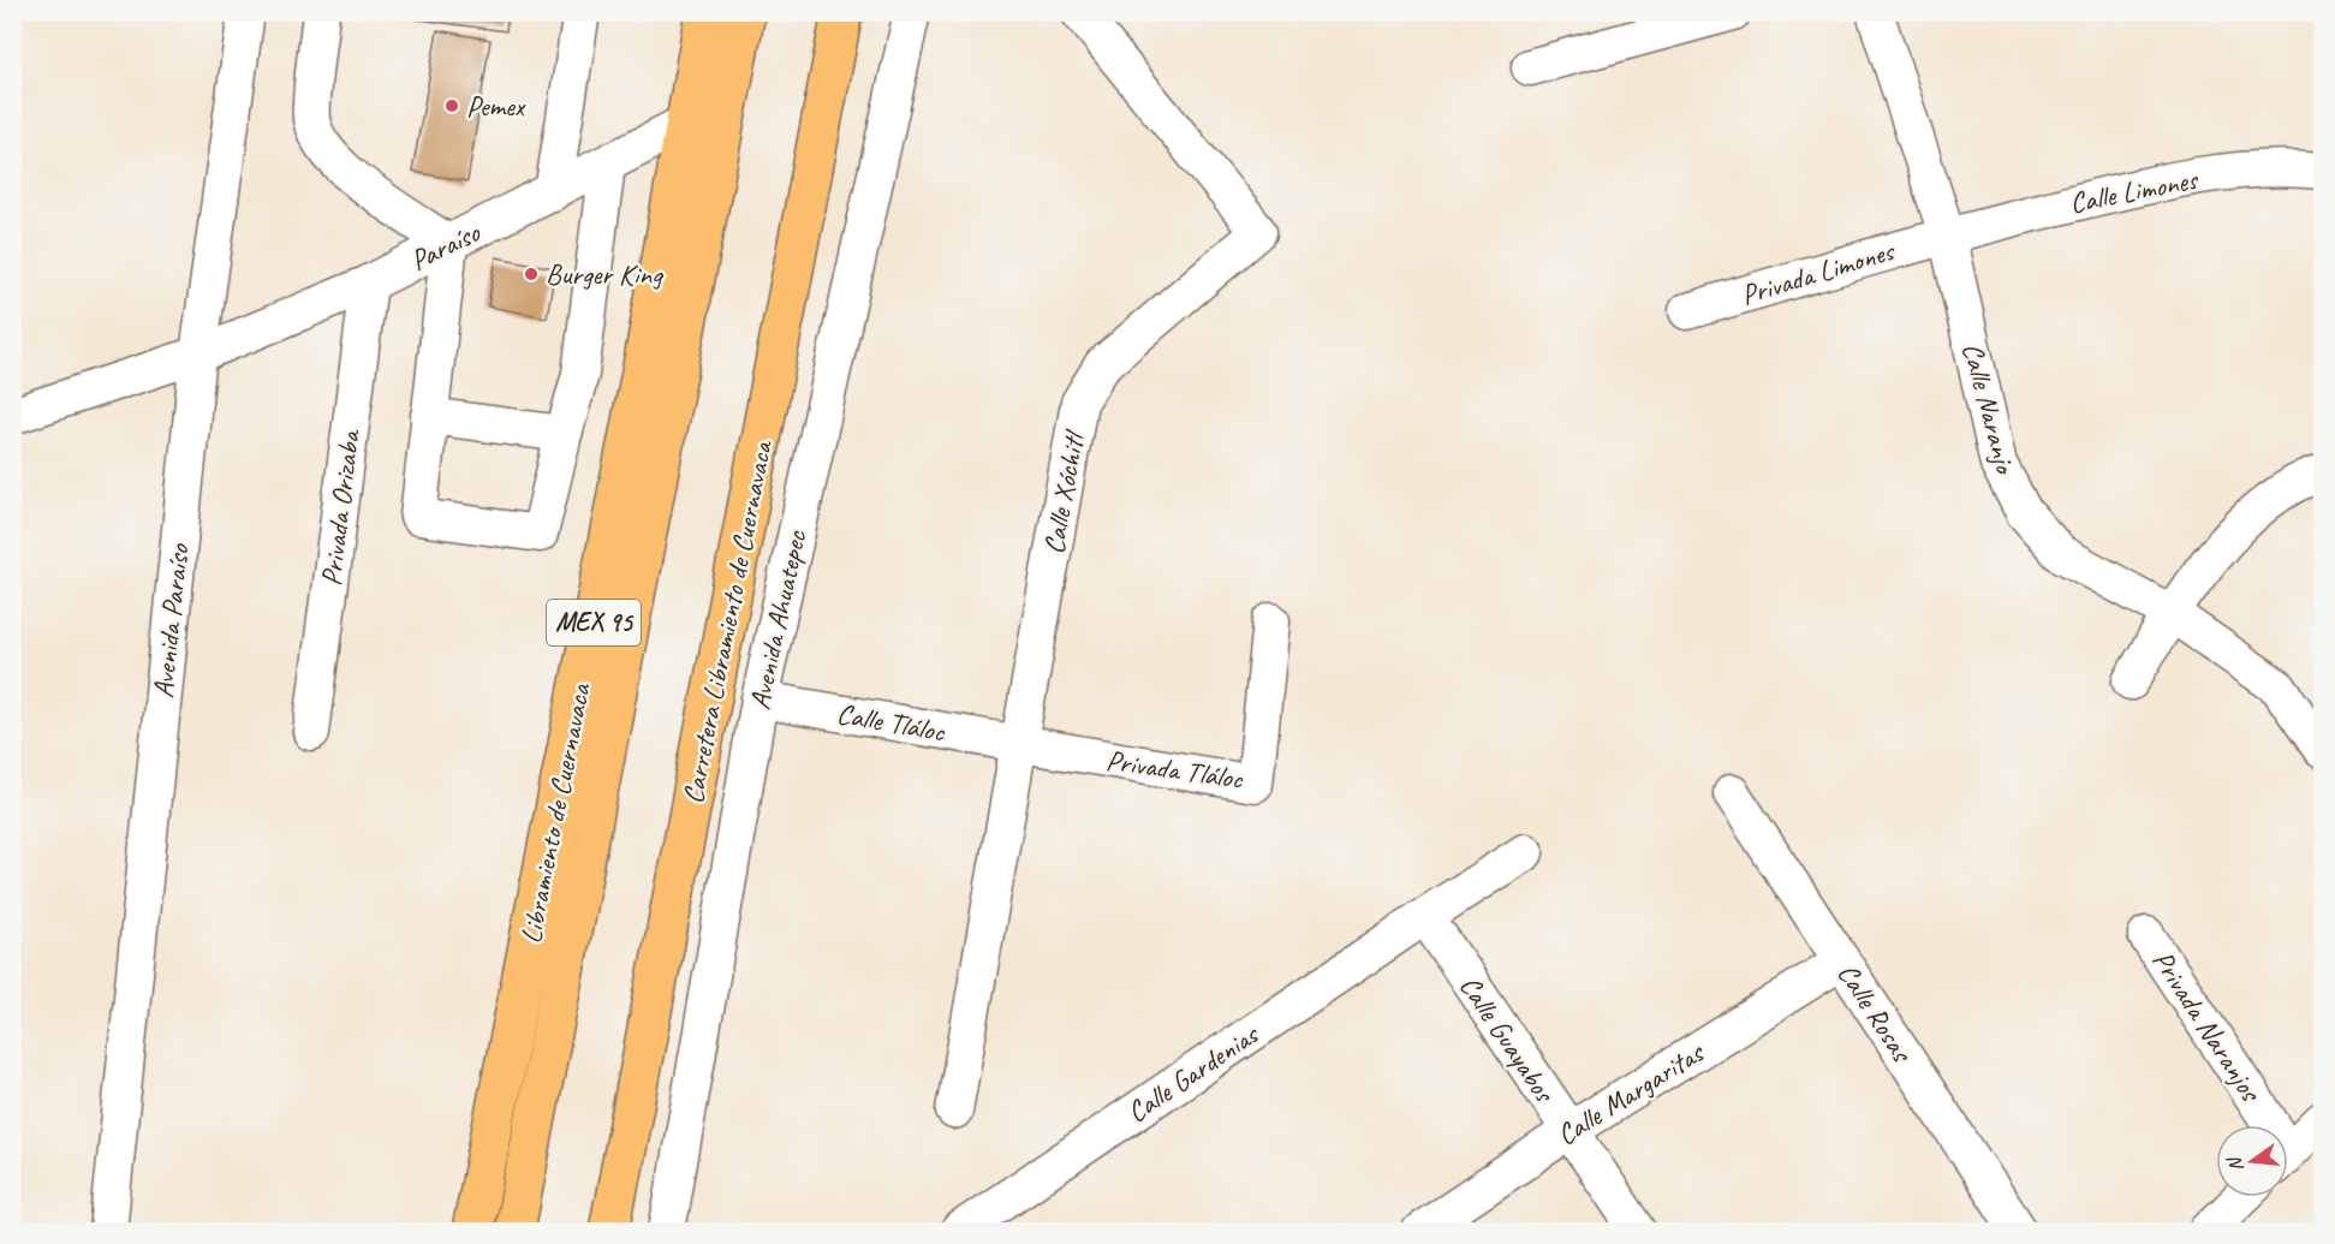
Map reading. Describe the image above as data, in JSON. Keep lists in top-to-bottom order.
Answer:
{
  "streets": {
    "main road": ["MEX 95", "Carretera Libramiento de Cuernavaca", "Libramiento de Cuernavaca"],
    "street": [
      "Calle Limones",
      "Paraíso",
      "Privada Limones",
      "Calle Naranjo",
      "Calle Xóchitl",
      "Privada Orizaba",
      "Avenida Ahuatepec",
      "Avenida Paraíso",
      "Calle Tláloc",
      "Privada Tláloc",
      "Calle Rosas",
      "Privada Naranjos",
      "Calle Guayabos",
      "Calle Gardenias",
      "Calle Margaritas"
    ]
  },
  "crossings": [
    ["Calle Limones", "Privada Limones"],
    ["Calle Limones", "Calle Naranjo"],
    ["Paraíso", "Privada Orizaba"],
    ["Paraíso", "Avenida Paraíso"],
    ["Paraíso", "Libramiento de Cuernavaca"],
    ["Privada Limones", "Calle Naranjo"],
    ["Calle Xóchitl", "Calle Tláloc"],
    ["Calle Xóchitl", "Privada Tláloc"],
    ["Avenida Ahuatepec", "Calle Tláloc"],
    ["Calle Tláloc", "Privada Tláloc"],
    ["Calle Rosas", "Calle Margaritas"],
    ["Calle Guayabos", "Calle Gardenias"],
    ["Calle Guayabos", "Calle Margaritas"]
  ],
  "places": ["Pemex", "Burger King"],
  "north": "left"
}
